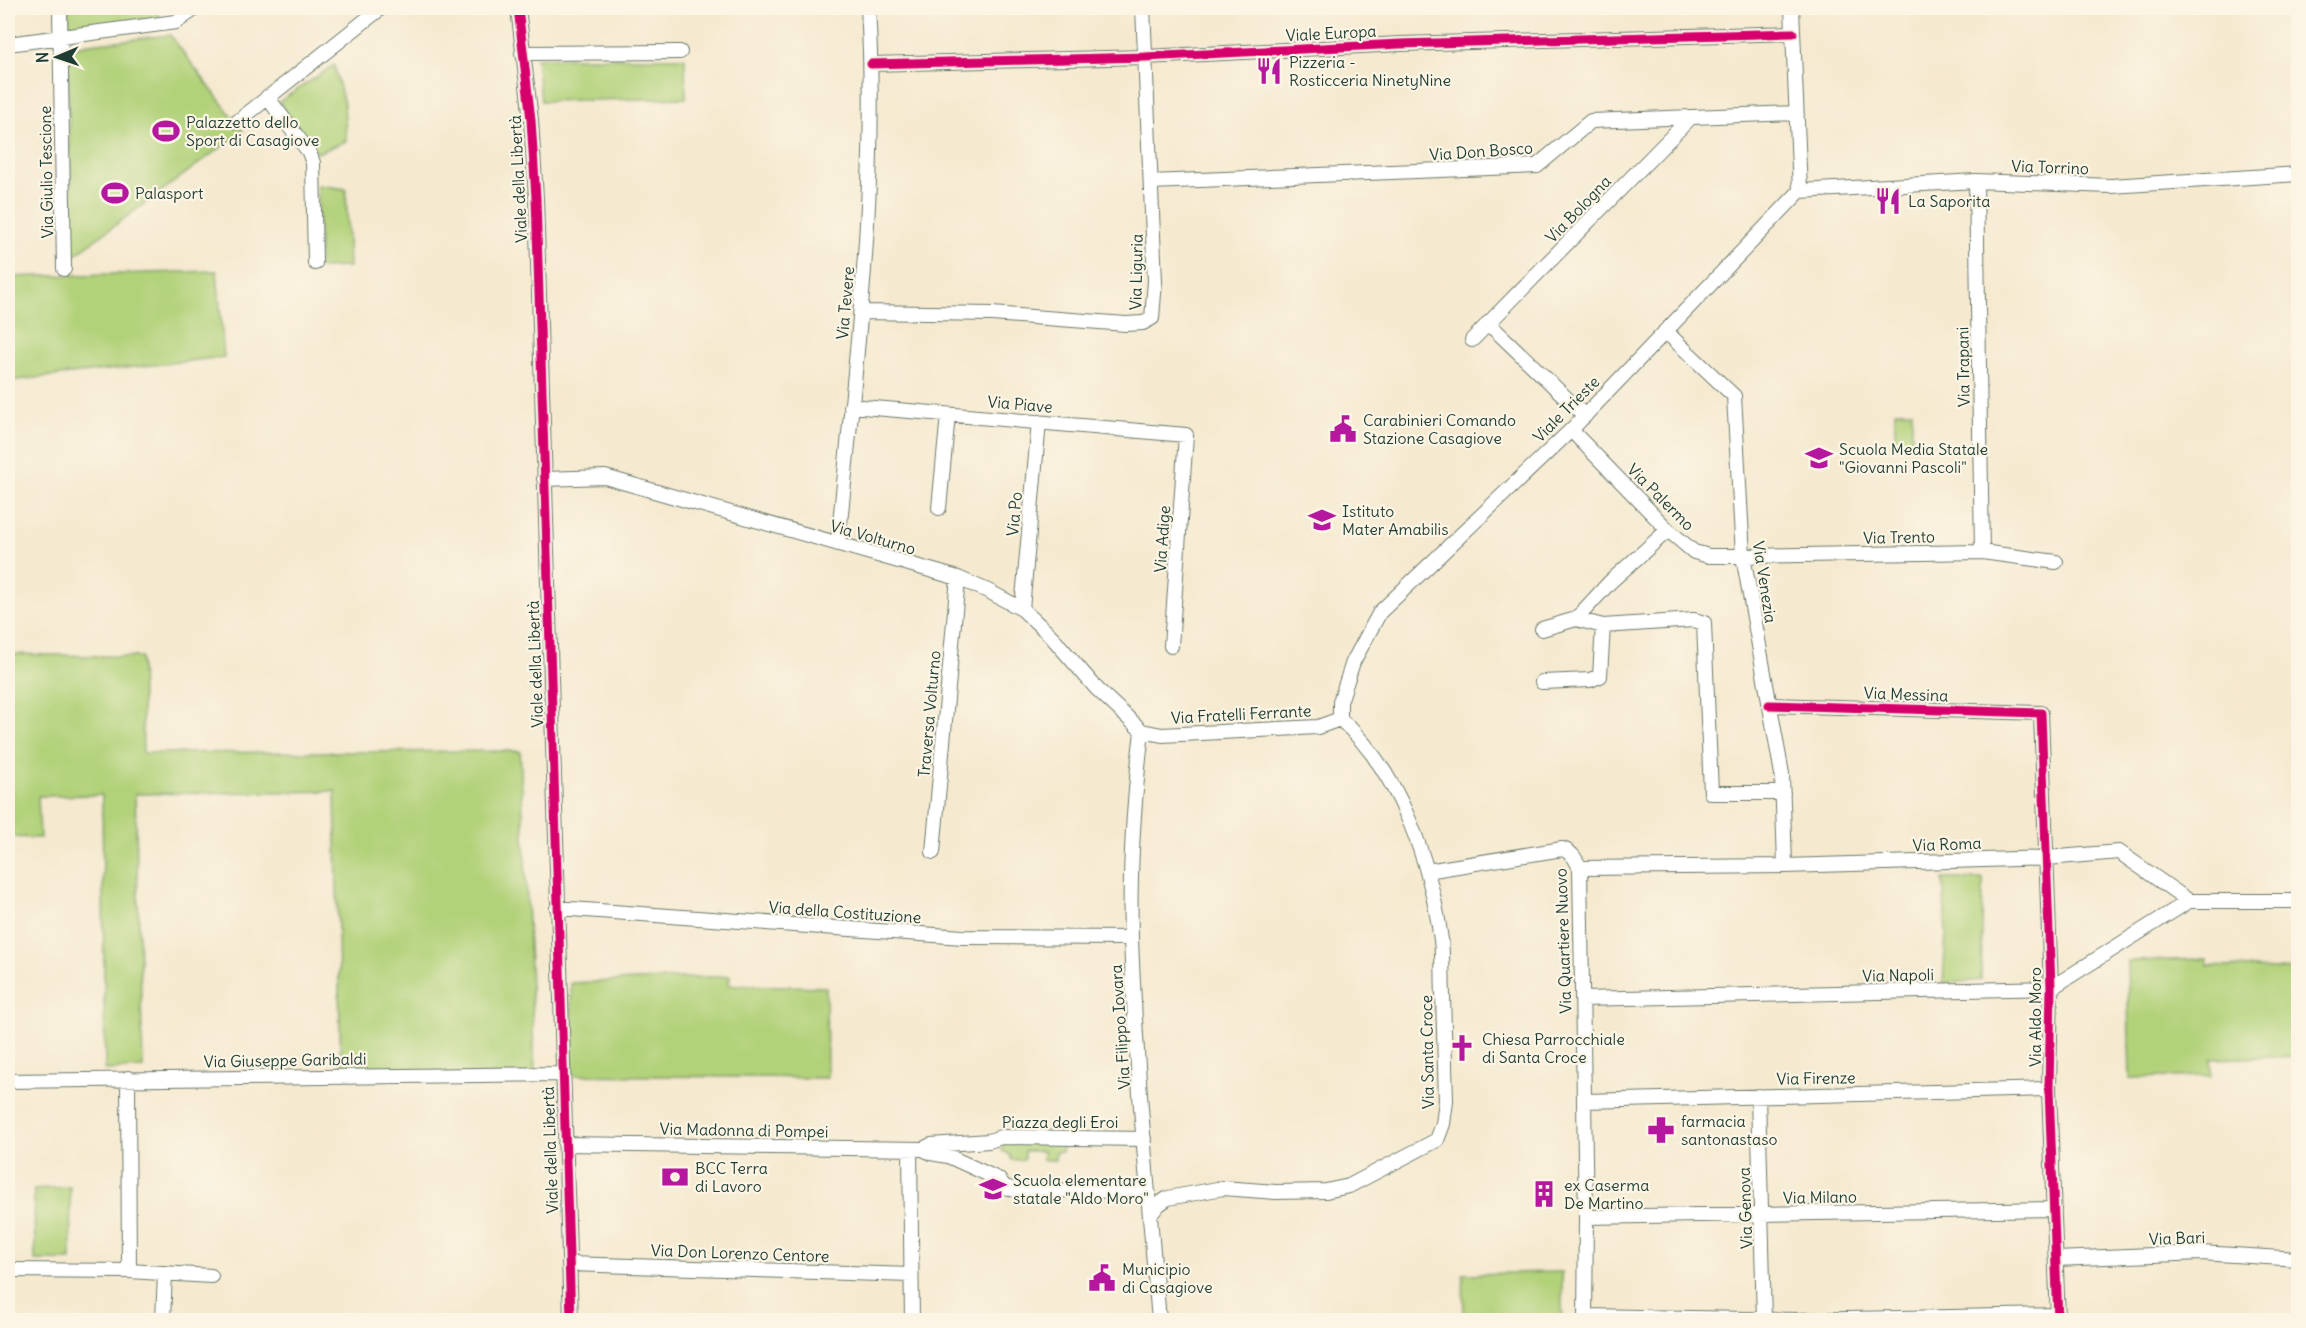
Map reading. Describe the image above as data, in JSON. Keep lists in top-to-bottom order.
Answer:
{
  "streets": {
    "street": [
      "Viale Europa",
      "Via Don Bosco",
      "Via Torrino",
      "Via Giulio Tescione",
      "Viale della Libertà",
      "Via Bologna",
      "Via Liguria",
      "Via Tevere",
      "Via Trapani",
      "Via Piave",
      "Viale Trieste",
      "Via Palermo",
      "Via Po",
      "Via Volturno",
      "Via Trento",
      "Via Adige",
      "Via Venezia",
      "Via Messina",
      "Traversa Volturno",
      "Via Fratelli Ferrante",
      "Via Roma",
      "Via della Costituzione",
      "Via Quartiere Nuovo",
      "Via Napoli",
      "Via Aldo Moro",
      "Via Filippo Iovara",
      "Via Santa Croce",
      "Via Giuseppe Garibaldi",
      "Via Firenze",
      "Piazza degli Eroi",
      "Via Madonna di Pompei",
      "Via Milano",
      "Via Genova",
      "Via Bari",
      "Via Don Lorenzo Centore"
    ]
  },
  "crossings": [
    ["Viale Europa", "Via Liguria"],
    ["Viale Europa", "Via Tevere"],
    ["Via Don Bosco", "Via Bologna"],
    ["Via Don Bosco", "Via Liguria"],
    ["Via Torrino", "Via Trapani"],
    ["Via Torrino", "Viale Trieste"],
    ["Viale della Libertà", "Via Volturno"],
    ["Viale della Libertà", "Via della Costituzione"],
    ["Viale della Libertà", "Via Giuseppe Garibaldi"],
    ["Viale della Libertà", "Via Madonna di Pompei"],
    ["Viale della Libertà", "Via Don Lorenzo Centore"],
    ["Via Liguria", "Via Tevere"],
    ["Via Tevere", "Via Piave"],
    ["Via Tevere", "Via Volturno"],
    ["Via Trapani", "Via Trento"],
    ["Via Piave", "Via Po"],
    ["Via Piave", "Via Adige"],
    ["Viale Trieste", "Via Palermo"],
    ["Viale Trieste", "Via Venezia"],
    ["Viale Trieste", "Via Fratelli Ferrante"],
    ["Viale Trieste", "Via Santa Croce"],
    ["Via Palermo", "Via Trento"],
    ["Via Palermo", "Via Venezia"],
    ["Via Po", "Via Volturno"],
    ["Via Volturno", "Traversa Volturno"],
    ["Via Volturno", "Via Fratelli Ferrante"],
    ["Via Volturno", "Via Filippo Iovara"],
    ["Via Trento", "Via Venezia"],
    ["Via Venezia", "Via Messina"],
    ["Via Venezia", "Via Roma"],
    ["Via Messina", "Via Aldo Moro"],
    ["Via Fratelli Ferrante", "Via Filippo Iovara"],
    ["Via Fratelli Ferrante", "Via Santa Croce"],
    ["Via Roma", "Via Quartiere Nuovo"],
    ["Via Roma", "Via Aldo Moro"],
    ["Via della Costituzione", "Via Filippo Iovara"],
    ["Via Quartiere Nuovo", "Via Napoli"],
    ["Via Quartiere Nuovo", "Via Santa Croce"],
    ["Via Quartiere Nuovo", "Via Firenze"],
    ["Via Quartiere Nuovo", "Via Milano"],
    ["Via Napoli", "Via Aldo Moro"],
    ["Via Aldo Moro", "Via Firenze"],
    ["Via Aldo Moro", "Via Milano"],
    ["Via Aldo Moro", "Via Bari"],
    ["Via Filippo Iovara", "Via Santa Croce"],
    ["Via Filippo Iovara", "Piazza degli Eroi"],
    ["Via Firenze", "Via Genova"],
    ["Piazza degli Eroi", "Via Madonna di Pompei"],
    ["Via Milano", "Via Genova"]
  ],
  "places": {
    "restaurant": ["Pizzeria - Rosticceria NinetyNine", "La Saporita"],
    "sports": ["Palazzetto dello Sport di Casagiove", "Palasport"],
    "public building": ["Carabinieri Comando Stazione Casagiove", "Municipio di Casagiove"],
    "school or university": ["Scuola Media Statale \"Giovanni Pascoli\"", "Istituto Mater Amabilis", "Scuola elementare statale \"Aldo Moro\""],
    "church": ["Chiesa Parrocchiale di Santa Croce"],
    "pharmacy": ["farmacia santonastaso"],
    "bank": ["BCC Terra di Lavoro"],
    "building": ["ex Caserma De Martino"]
  },
  "north": "left"
}
